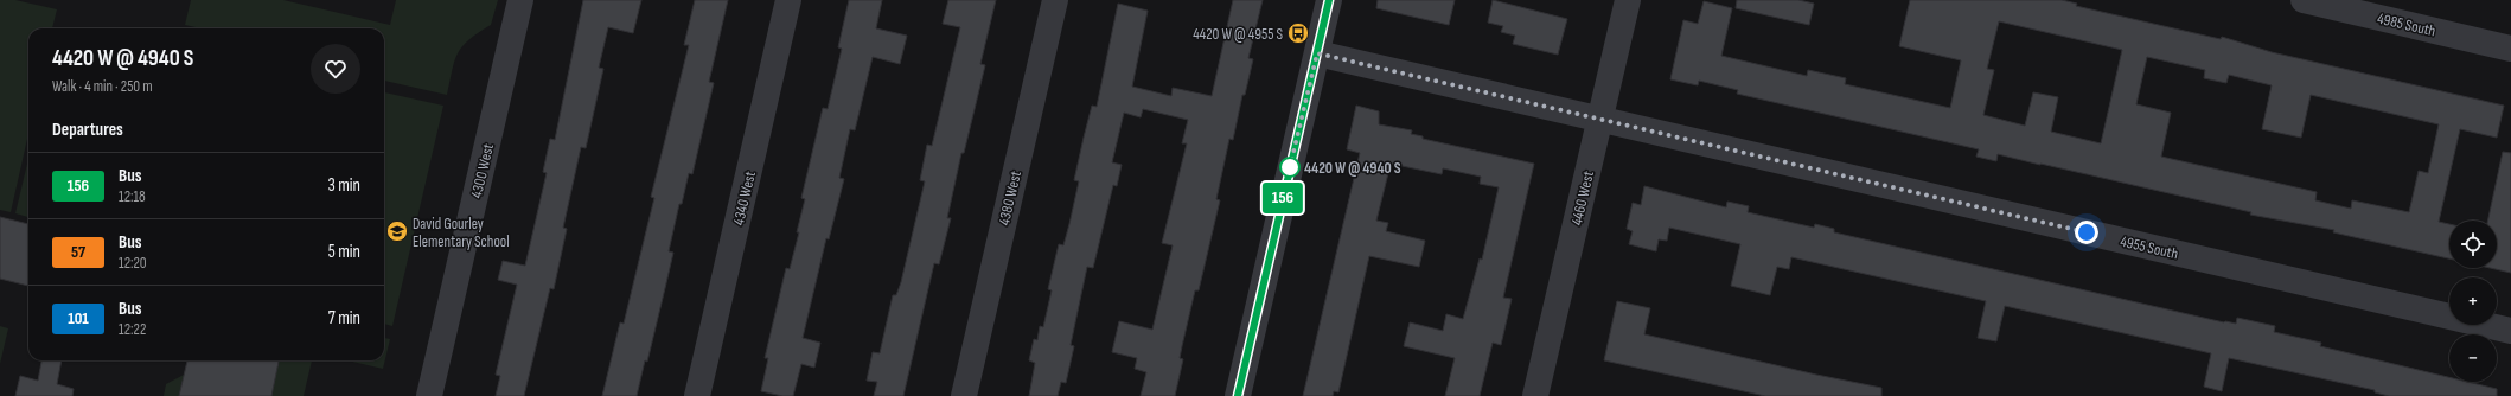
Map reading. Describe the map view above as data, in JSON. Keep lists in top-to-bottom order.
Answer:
{
  "streets": {
    "street": [
      "4985 South",
      "4300 West",
      "4340 West",
      "4380 West",
      "4460 West",
      "4955 South"
    ]
  },
  "crossings": [
    ["4460 West", "4955 South"]
  ],
  "places": {
    "bus stop": ["4420 W @ 4955 S"],
    "other": ["4420 W @ 4940 S"],
    "school or university": ["David Gourley Elementary School"]
  },
  "lines": ["bus line 156"],
  "page": {
    "on_map": "156",
    "heading": [
      ["4420 W @ 4940 S", "Walk · 4 min · 250 m"],
      "Departures"
    ],
    "list": [
      {
        "mark": "156",
        "name": "Bus",
        "note": "12:18",
        "value": "3 min"
      },
      {
        "mark": "57",
        "name": "Bus",
        "note": "12:20",
        "value": "5 min"
      },
      {
        "mark": "101",
        "name": "Bus",
        "note": "12:22",
        "value": "7 min"
      }
    ],
    "map_buttons": ["+", "−"]
  }
}
